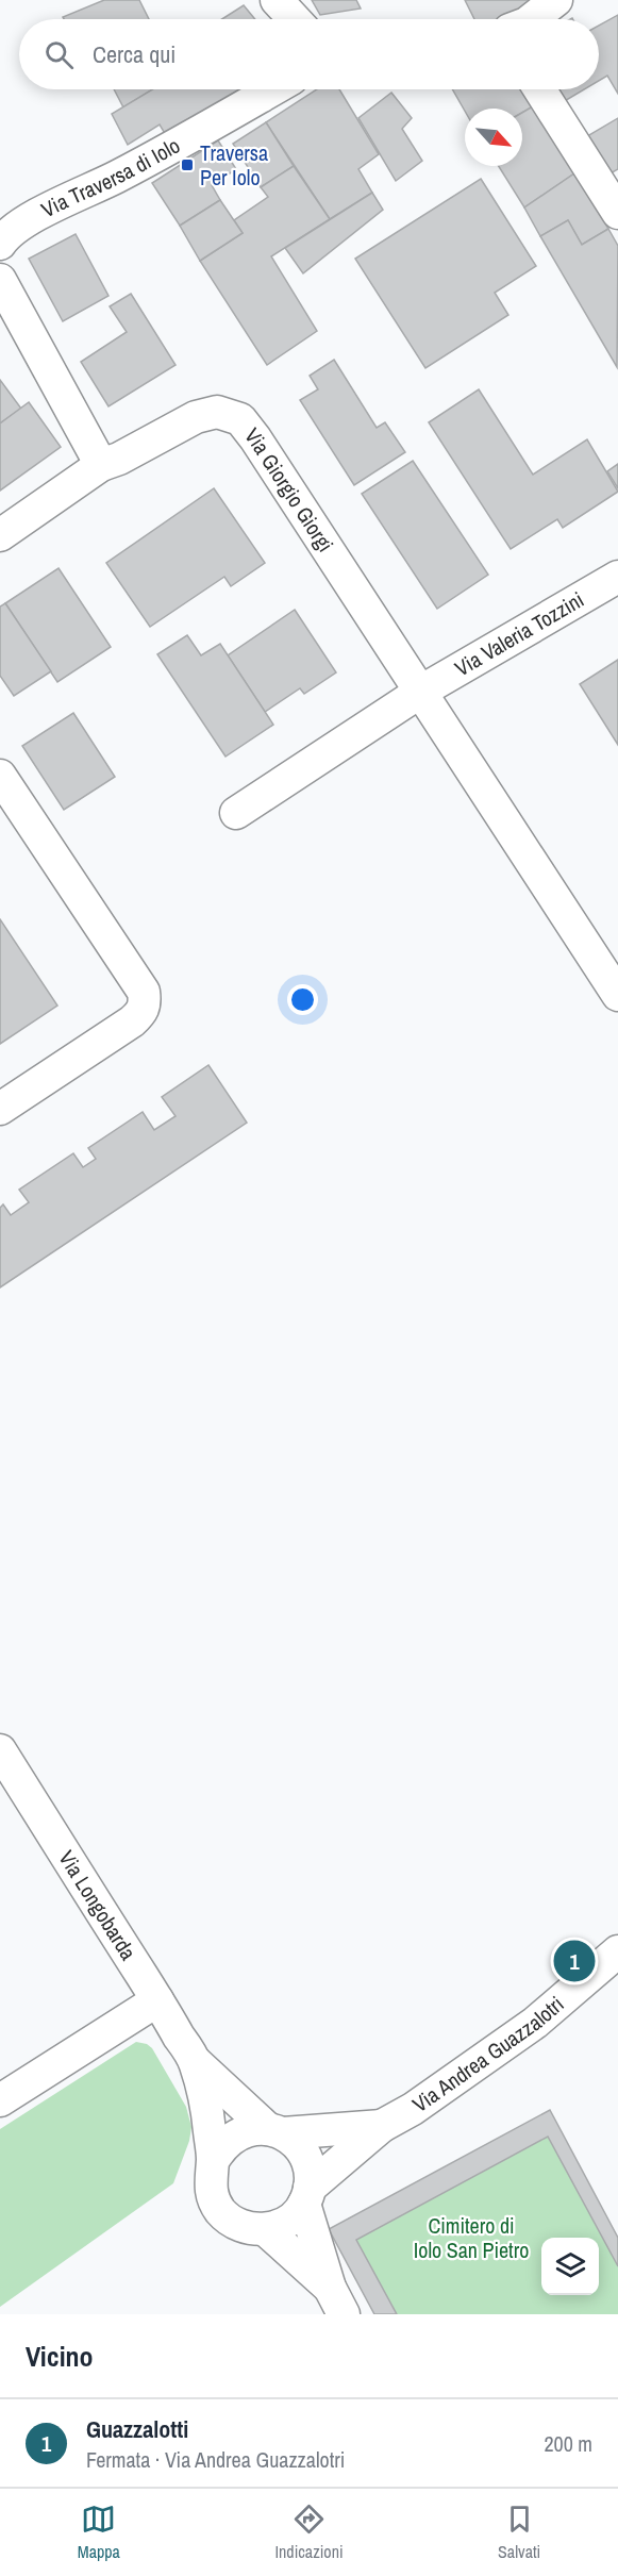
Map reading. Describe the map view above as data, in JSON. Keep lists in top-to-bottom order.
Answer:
{
  "streets": {
    "street": [
      "Via Traversa di Iolo",
      "Via Giorgio Giorgi",
      "Via Valeria Tozzini",
      "Via Longobarda",
      "Via Andrea Guazzalotri"
    ]
  },
  "crossings": [
    ["Via Giorgio Giorgi", "Via Valeria Tozzini"],
    ["Via Longobarda", "Via Andrea Guazzalotri"]
  ],
  "parks": ["Cimitero di Iolo San Pietro"],
  "places": {
    "transit": ["Traversa Per Iolo"]
  },
  "north": "bottom right",
  "page": {
    "search": "Cerca qui",
    "pins": "1",
    "heading": "Vicino",
    "list": [
      {
        "mark": "1",
        "name": "Guazzalotti",
        "note": "Fermata · Via Andrea Guazzalotri",
        "value": "200 m"
      }
    ],
    "nav": ["Mappa", "Indicazioni", "Salvati"]
  }
}
